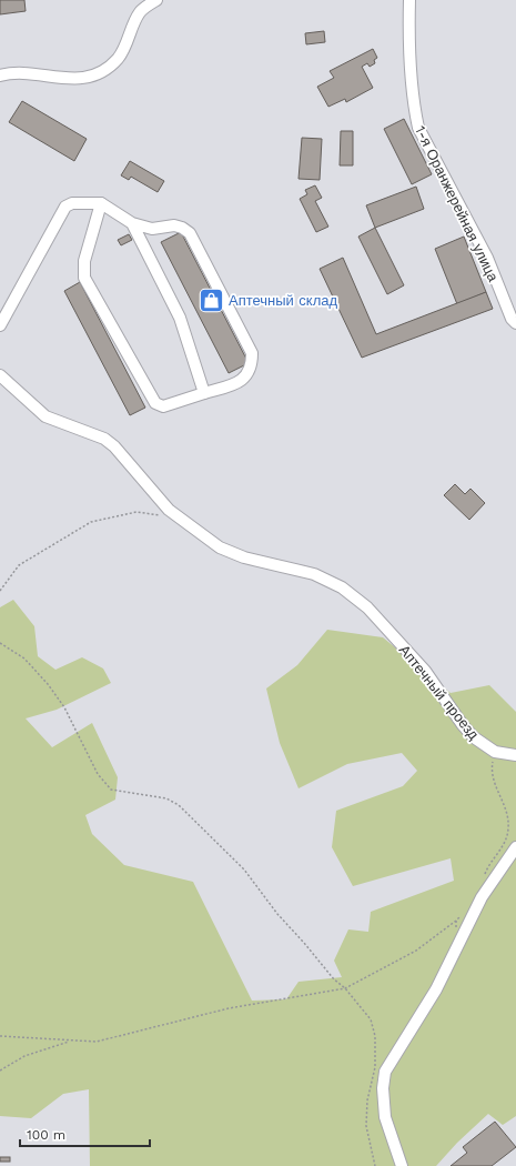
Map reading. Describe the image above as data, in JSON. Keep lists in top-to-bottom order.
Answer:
{
  "streets": {
    "street": ["1-я Оранжерейная улица", "Аптечный проезд"]
  },
  "places": {
    "shop": ["Аптечный склад"]
  },
  "scale_bar": "100 m"
}
